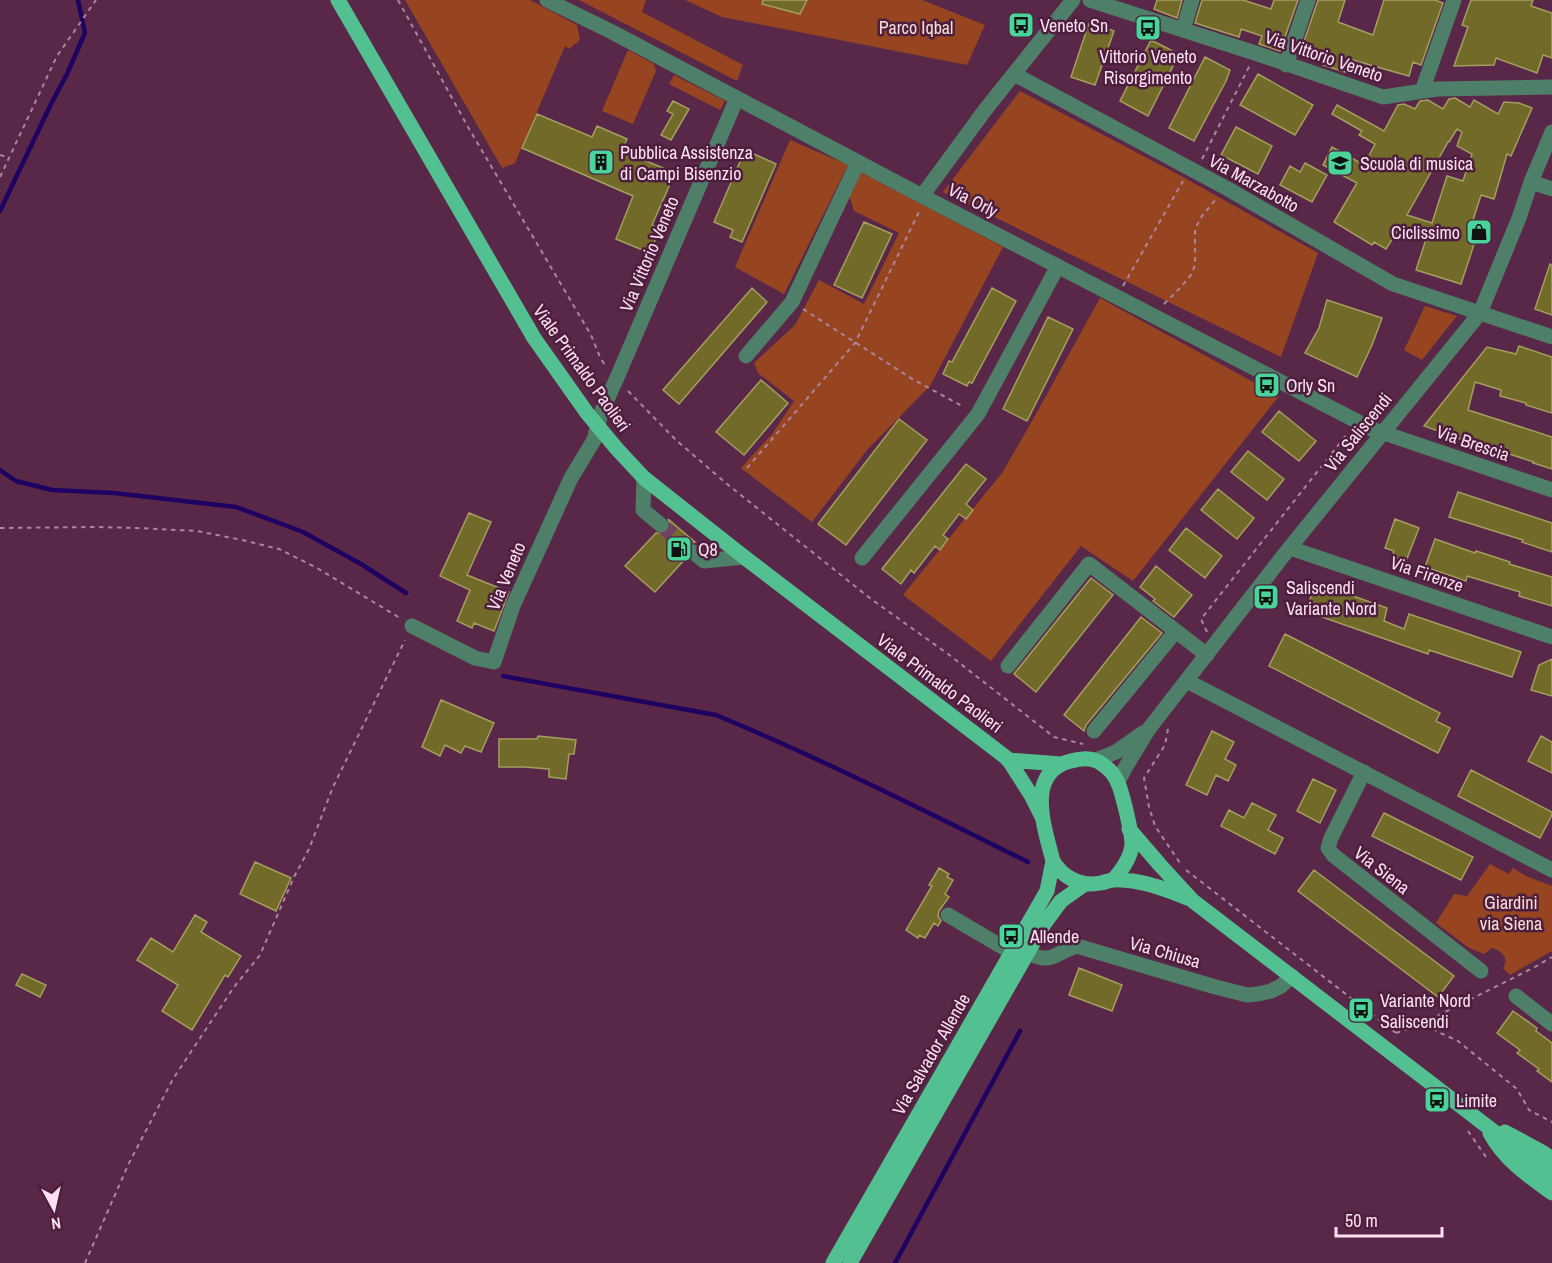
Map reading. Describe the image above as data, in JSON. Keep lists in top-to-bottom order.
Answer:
{
  "streets": {
    "main road": ["Viale Primaldo Paolieri", "Via Salvador Allende"],
    "street": [
      "Via Vittorio Veneto",
      "Via Marzabotto",
      "Via Orly",
      "Via Saliscendi",
      "Via Brescia",
      "Via Firenze",
      "Via Veneto",
      "Via Siena",
      "Via Chiusa"
    ]
  },
  "crossings": [
    ["Via Vittorio Veneto", "Via Orly"],
    ["Via Vittorio Veneto", "Viale Primaldo Paolieri"],
    ["Via Vittorio Veneto", "Via Veneto"],
    ["Via Marzabotto", "Via Saliscendi"],
    ["Via Orly", "Via Saliscendi"],
    ["Via Orly", "Via Brescia"],
    ["Viale Primaldo Paolieri", "Via Saliscendi"],
    ["Viale Primaldo Paolieri", "Via Veneto"],
    ["Viale Primaldo Paolieri", "Via Salvador Allende"],
    ["Via Saliscendi", "Via Brescia"],
    ["Via Saliscendi", "Via Firenze"],
    ["Via Saliscendi", "Via Salvador Allende"],
    ["Via Chiusa", "Via Salvador Allende"]
  ],
  "parks": ["Parco Iqbal", "Giardini via Siena"],
  "places": {
    "bus stop": [
      "Veneto Sn",
      "Vittorio Veneto Risorgimento",
      "Orly Sn",
      "Saliscendi Variante Nord",
      "Allende",
      "Variante Nord Saliscendi",
      "Limite"
    ],
    "building": ["Pubblica Assistenza di Campi Bisenzio"],
    "school or university": ["Scuola di musica"],
    "shop": ["Ciclissimo"],
    "fuel station": ["Q8"]
  },
  "scale_bar": "50 m",
  "north": "bottom"
}
